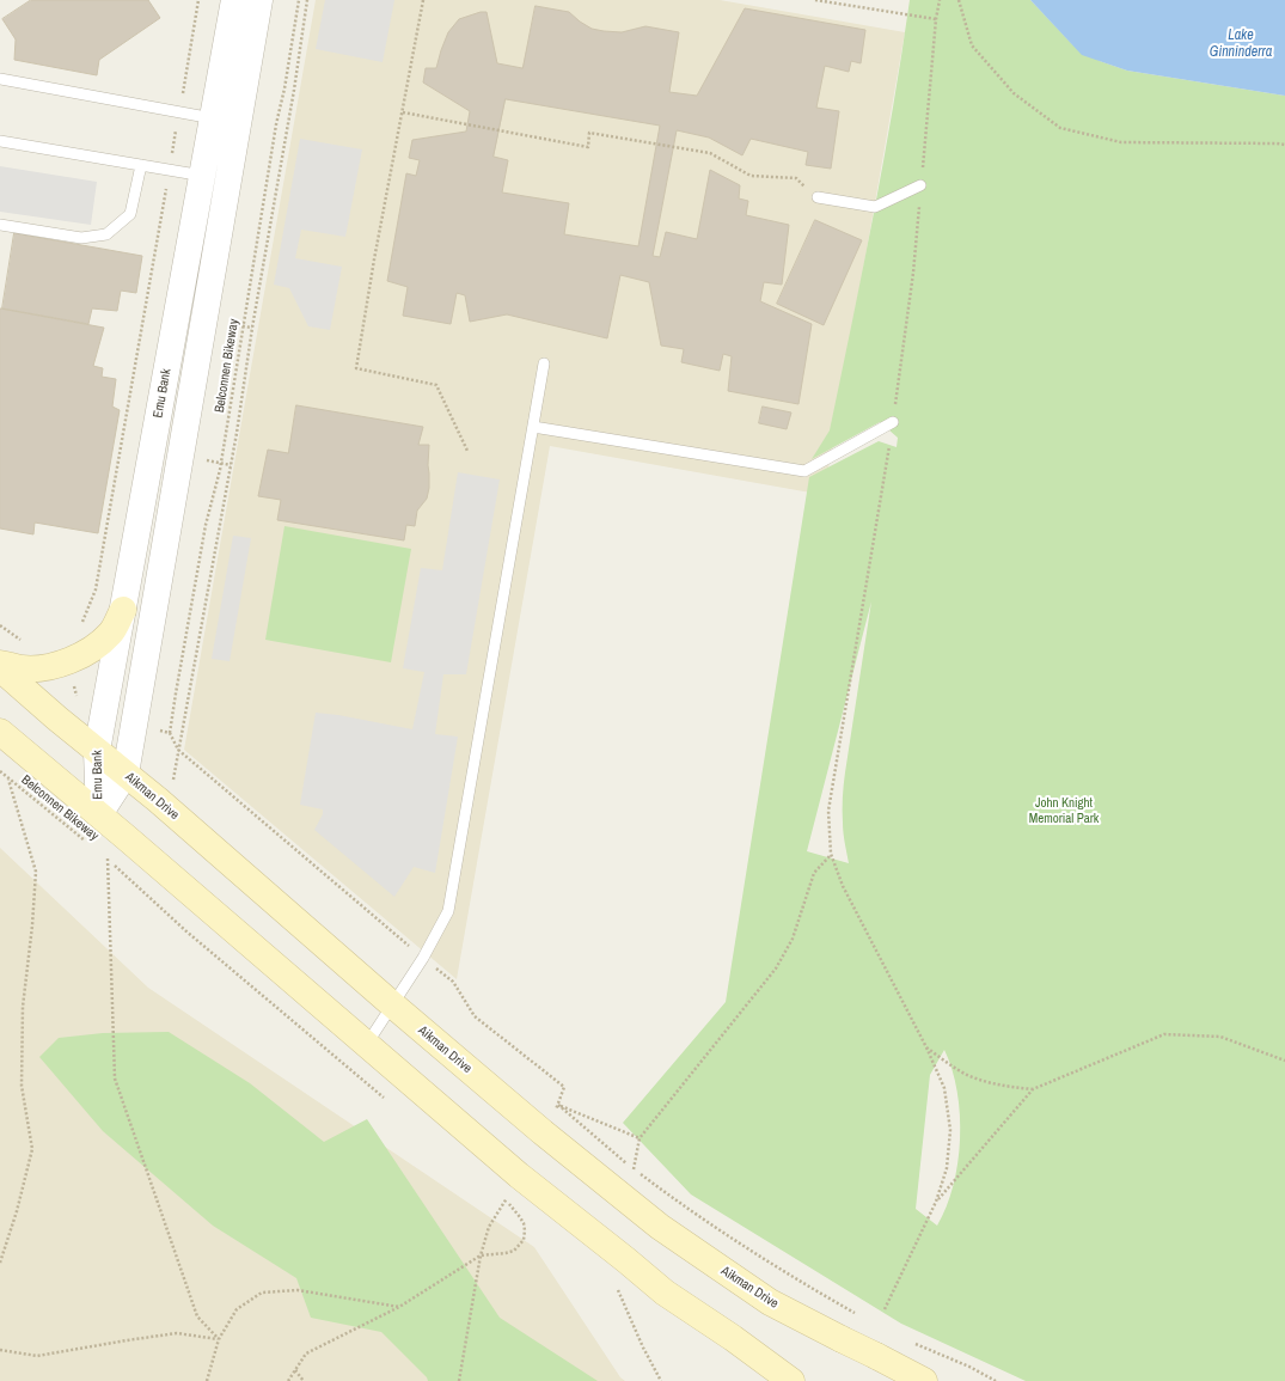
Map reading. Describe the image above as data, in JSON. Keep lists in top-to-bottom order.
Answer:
{
  "streets": {
    "main road": ["Aikman Drive"],
    "street": ["Emu Bank"],
    "path": ["Belconnen Bikeway"]
  },
  "crossings": [
    ["Emu Bank", "Aikman Drive"]
  ],
  "water": ["Lake Ginninderra"],
  "parks": ["John Knight Memorial Park"]
}
